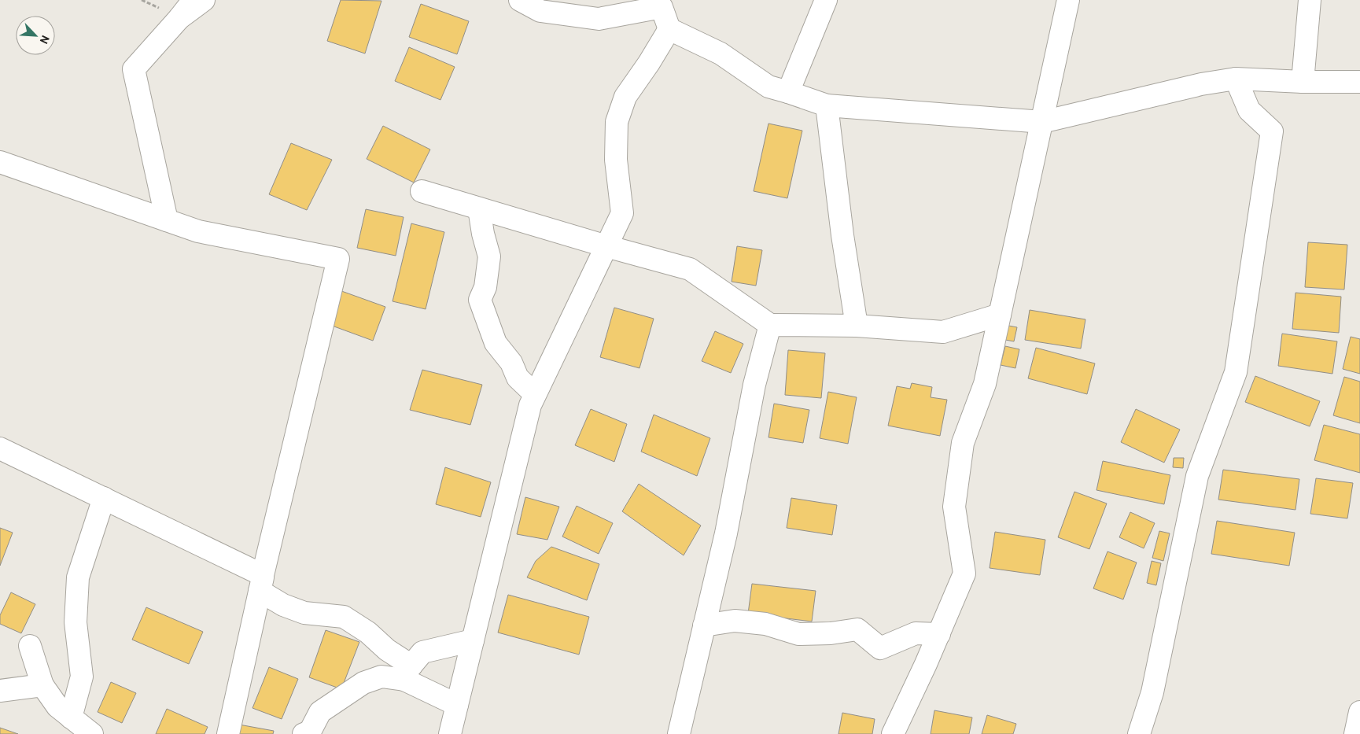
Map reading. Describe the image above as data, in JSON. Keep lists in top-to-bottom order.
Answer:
{
  "north": "bottom right"
}
